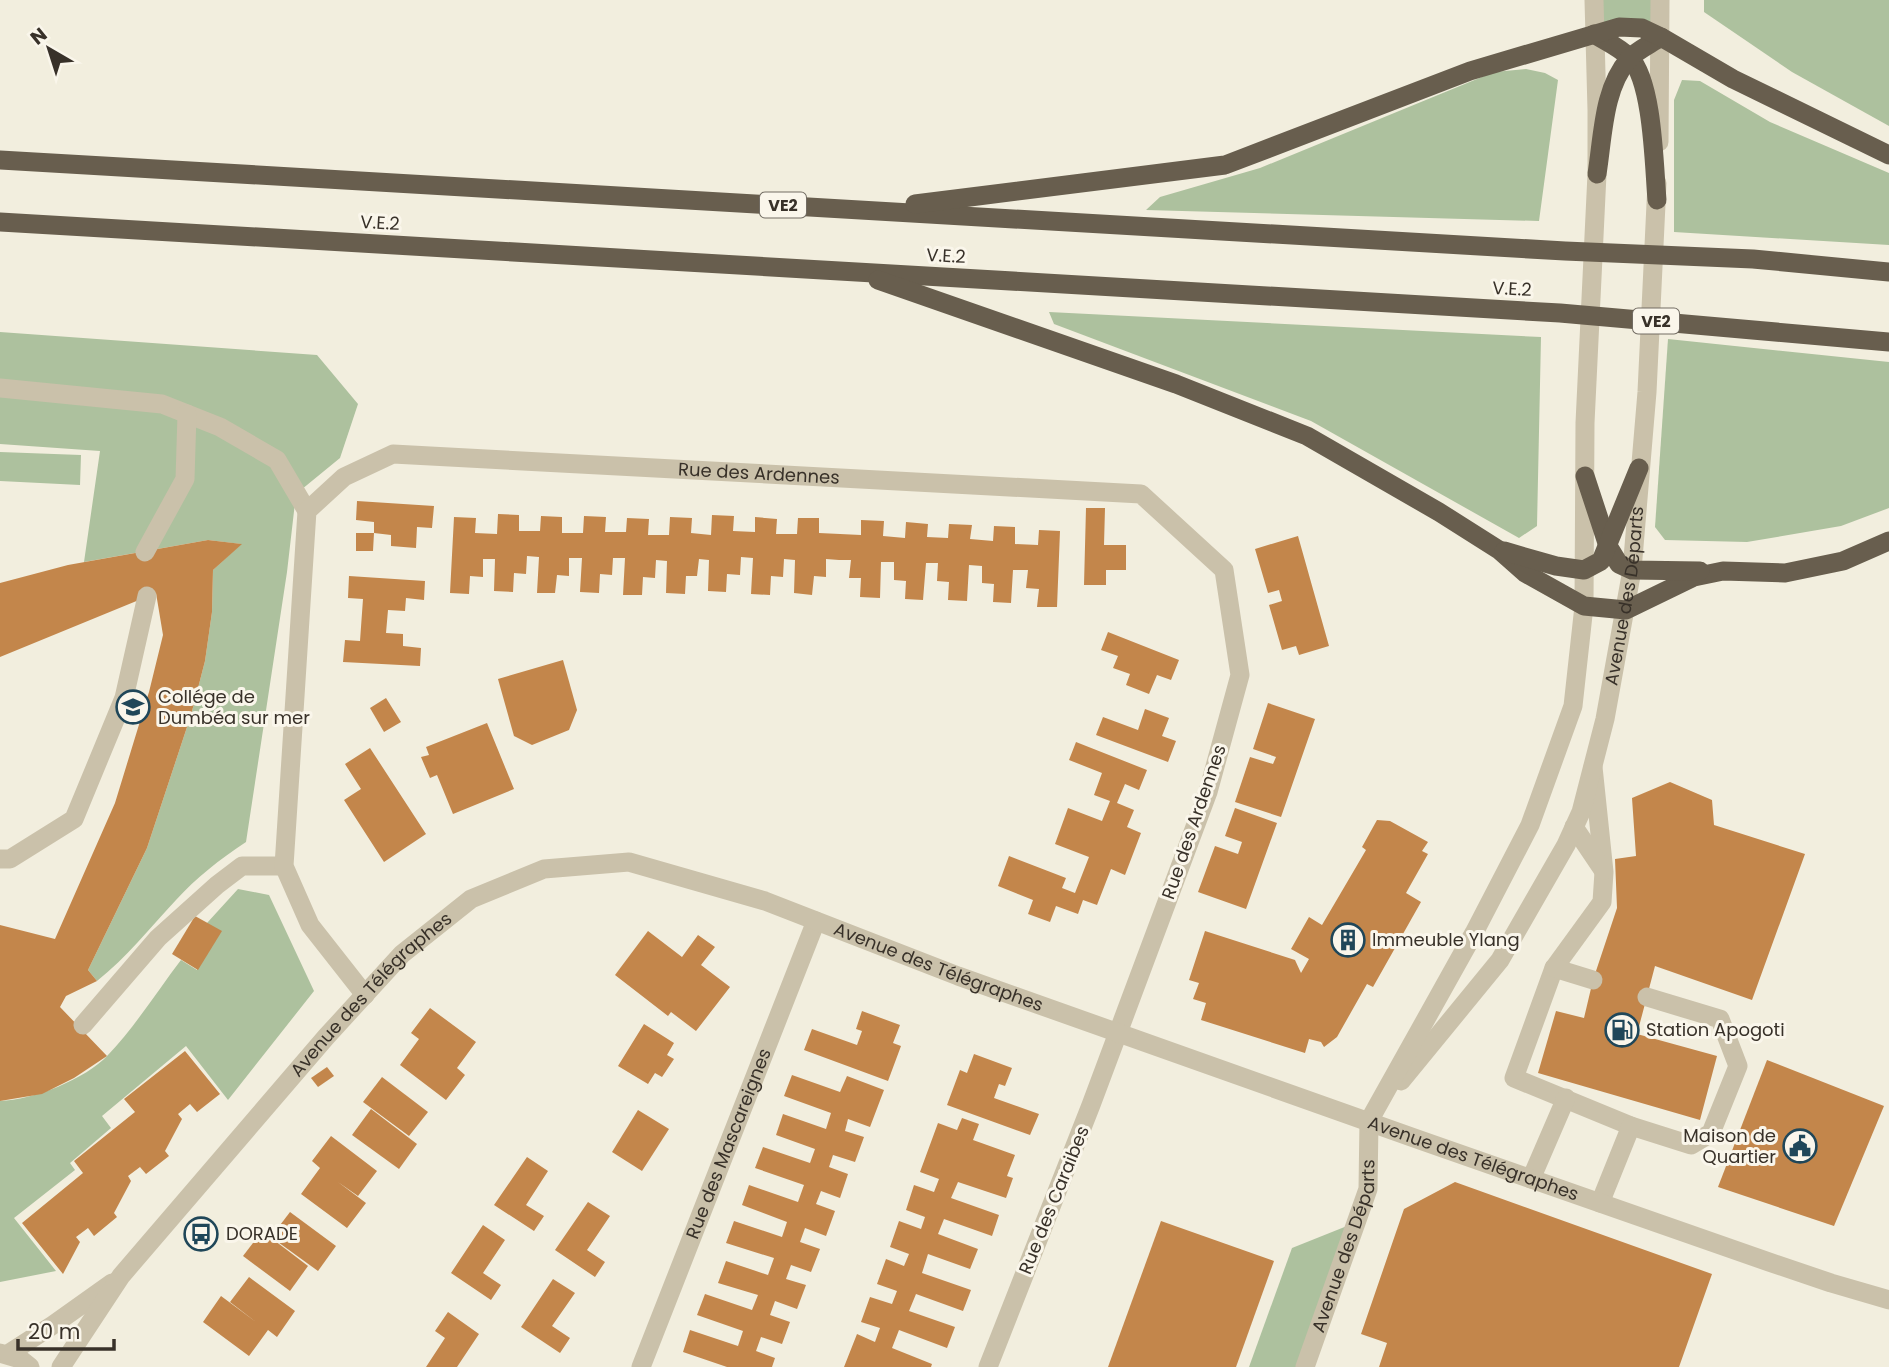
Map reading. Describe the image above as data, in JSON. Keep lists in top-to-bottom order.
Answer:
{
  "streets": {
    "highway": ["VE2", "V.E.2"],
    "street": [
      "Rue des Ardennes",
      "Avenue des Départs",
      "Avenue des Télégraphes",
      "Rue des Mascareignes",
      "Rue des Caraibes"
    ]
  },
  "crossings": [
    ["Rue des Ardennes", "Avenue des Télégraphes"],
    ["Rue des Ardennes", "Rue des Caraibes"],
    ["Avenue des Départs", "Avenue des Télégraphes"],
    ["Avenue des Télégraphes", "Rue des Mascareignes"],
    ["Avenue des Télégraphes", "Rue des Caraibes"]
  ],
  "places": {
    "school or university": ["Collége de Dumbéa sur mer"],
    "building": ["Immeuble Ylang"],
    "fuel station": ["Station Apogoti"],
    "public building": ["Maison de Quartier"],
    "bus stop": ["DORADE"]
  },
  "scale_bar": "20 m",
  "north": "top left"
}
